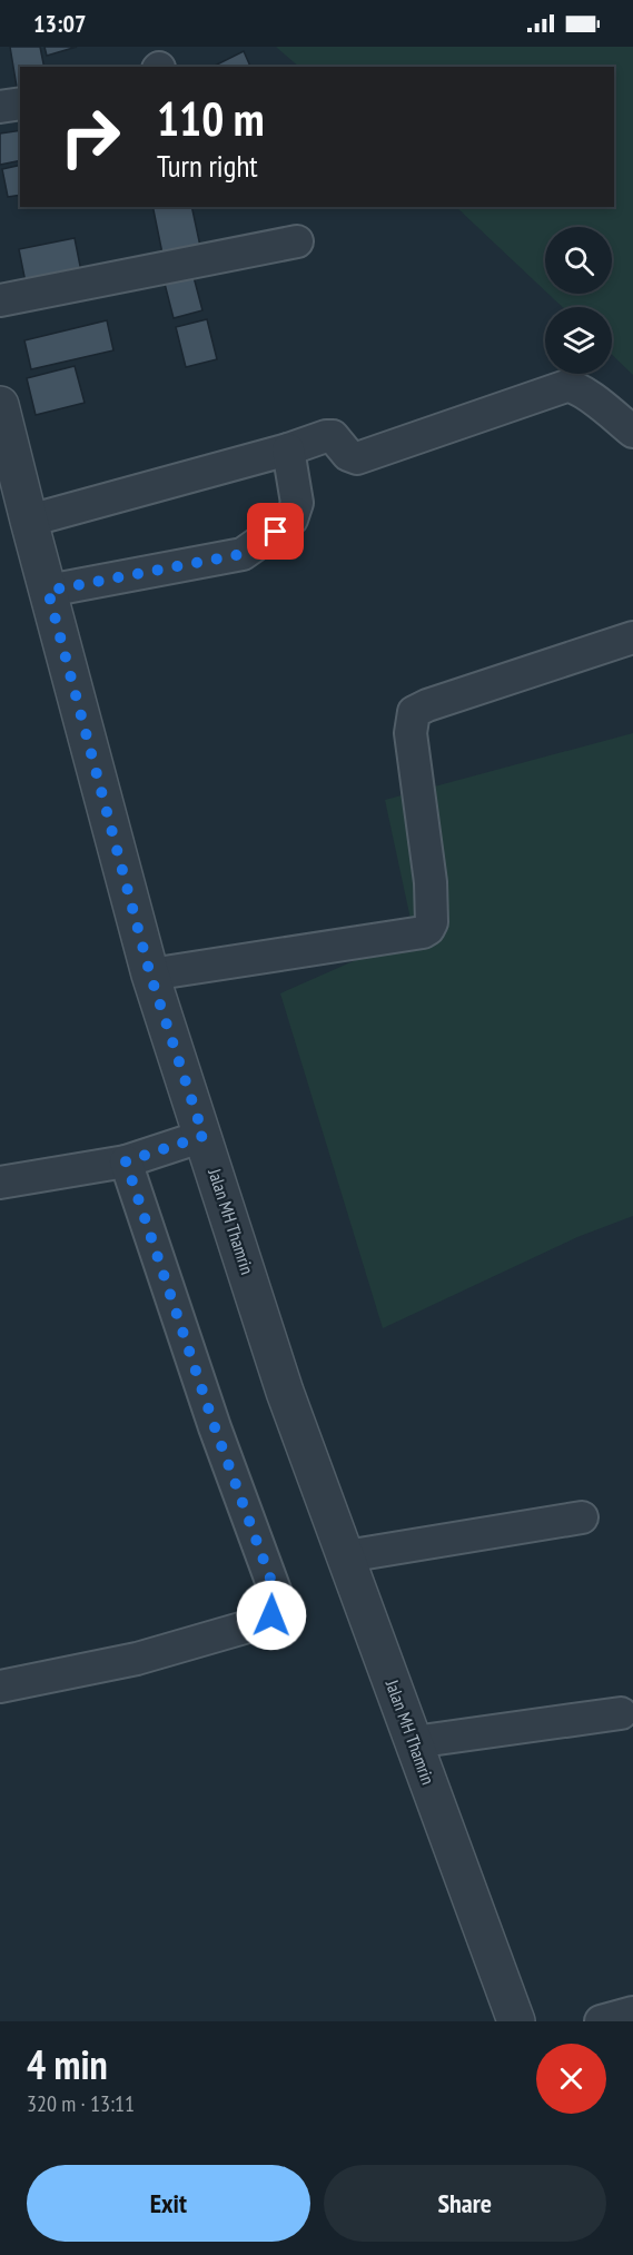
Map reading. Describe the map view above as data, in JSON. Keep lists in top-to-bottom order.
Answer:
{
  "streets": {
    "street": ["Jalan MH Thamrin"]
  },
  "page": {
    "status": "13:07",
    "turn": ["110 m", "Turn right"],
    "heading": ["4 min", "320 m · 13:11"],
    "buttons": ["Exit", "Share"]
  }
}
